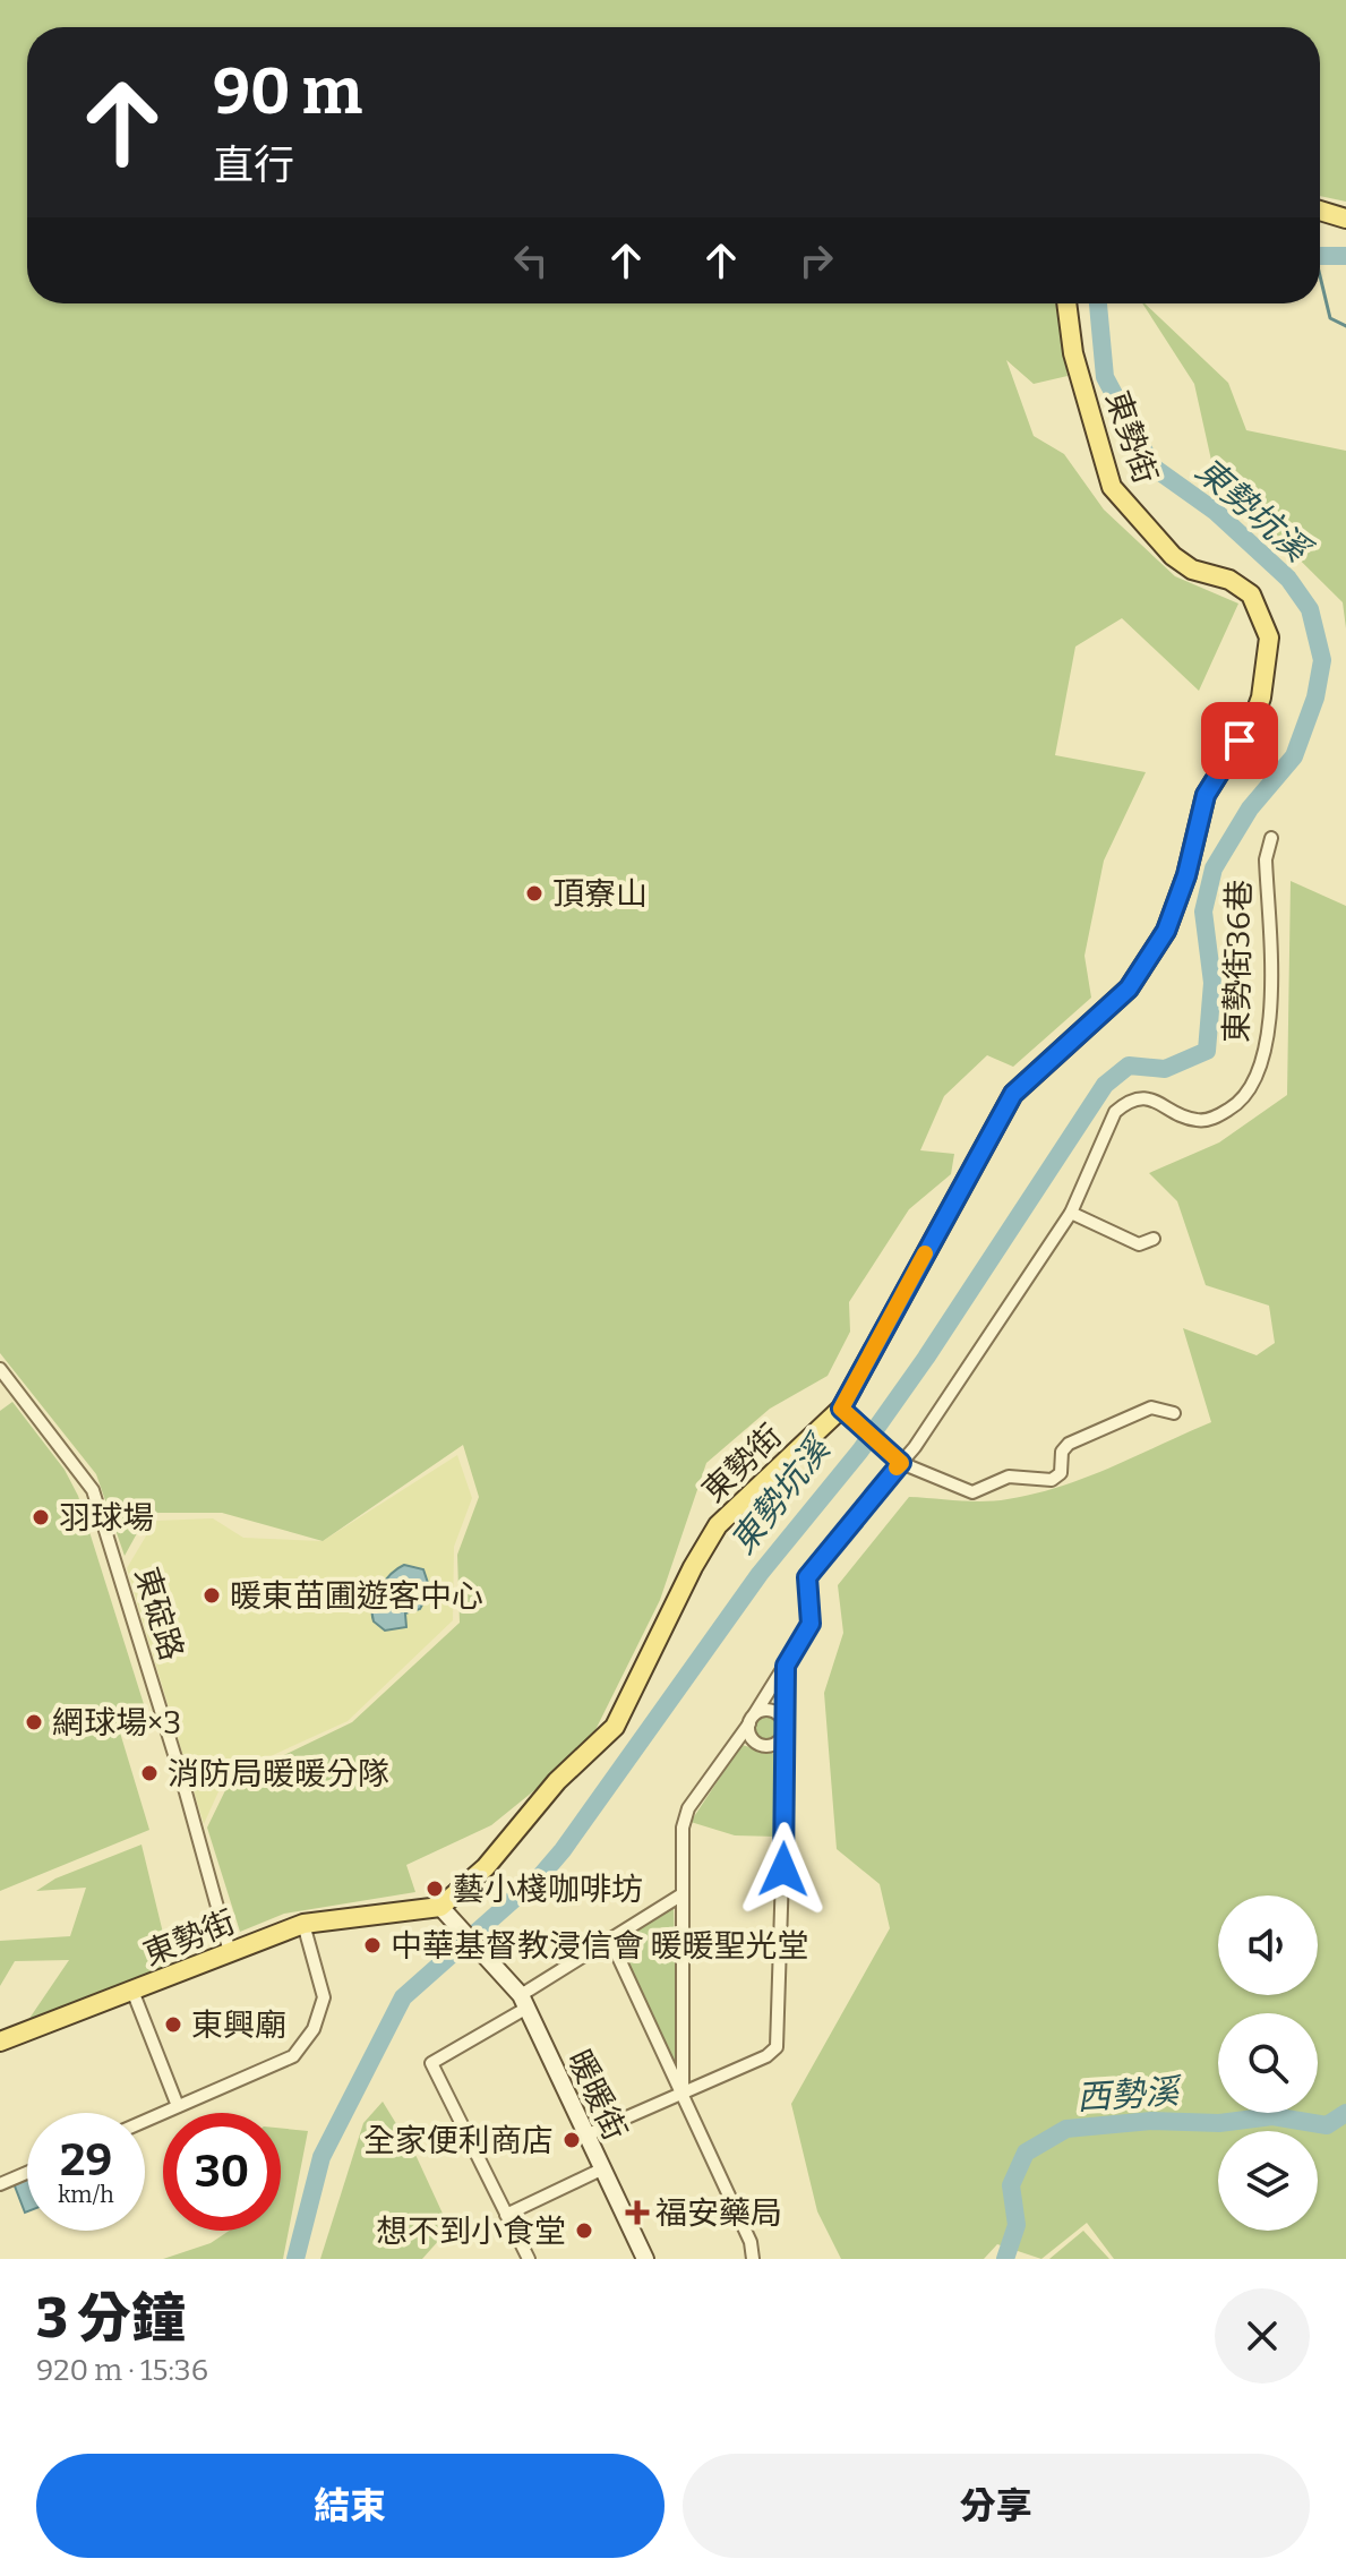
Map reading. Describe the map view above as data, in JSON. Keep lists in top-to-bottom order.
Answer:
{
  "streets": {
    "main road": ["東勢街"],
    "street": ["東勢街36巷", "東碇路", "暖暖街"]
  },
  "crossings": [
    ["東勢街", "東碇路"],
    ["東勢街", "暖暖街"]
  ],
  "water": ["東勢坑溪", "西勢溪"],
  "places": {
    "other": [
      "頂寮山",
      "羽球場",
      "暖東苗圃遊客中心",
      "網球場×3",
      "消防局暖暖分隊",
      "藝小棧咖啡坊",
      "中華基督教浸信會 暖暖聖光堂",
      "東興廟",
      "全家便利商店",
      "想不到小食堂"
    ],
    "health": ["福安藥局"]
  },
  "page": {
    "turn": ["90 m", "直行"],
    "speed": "29 km/h",
    "limit": "30",
    "heading": ["3 分鐘", "920 m · 15:36"],
    "buttons": ["結束", "分享"]
  }
}
